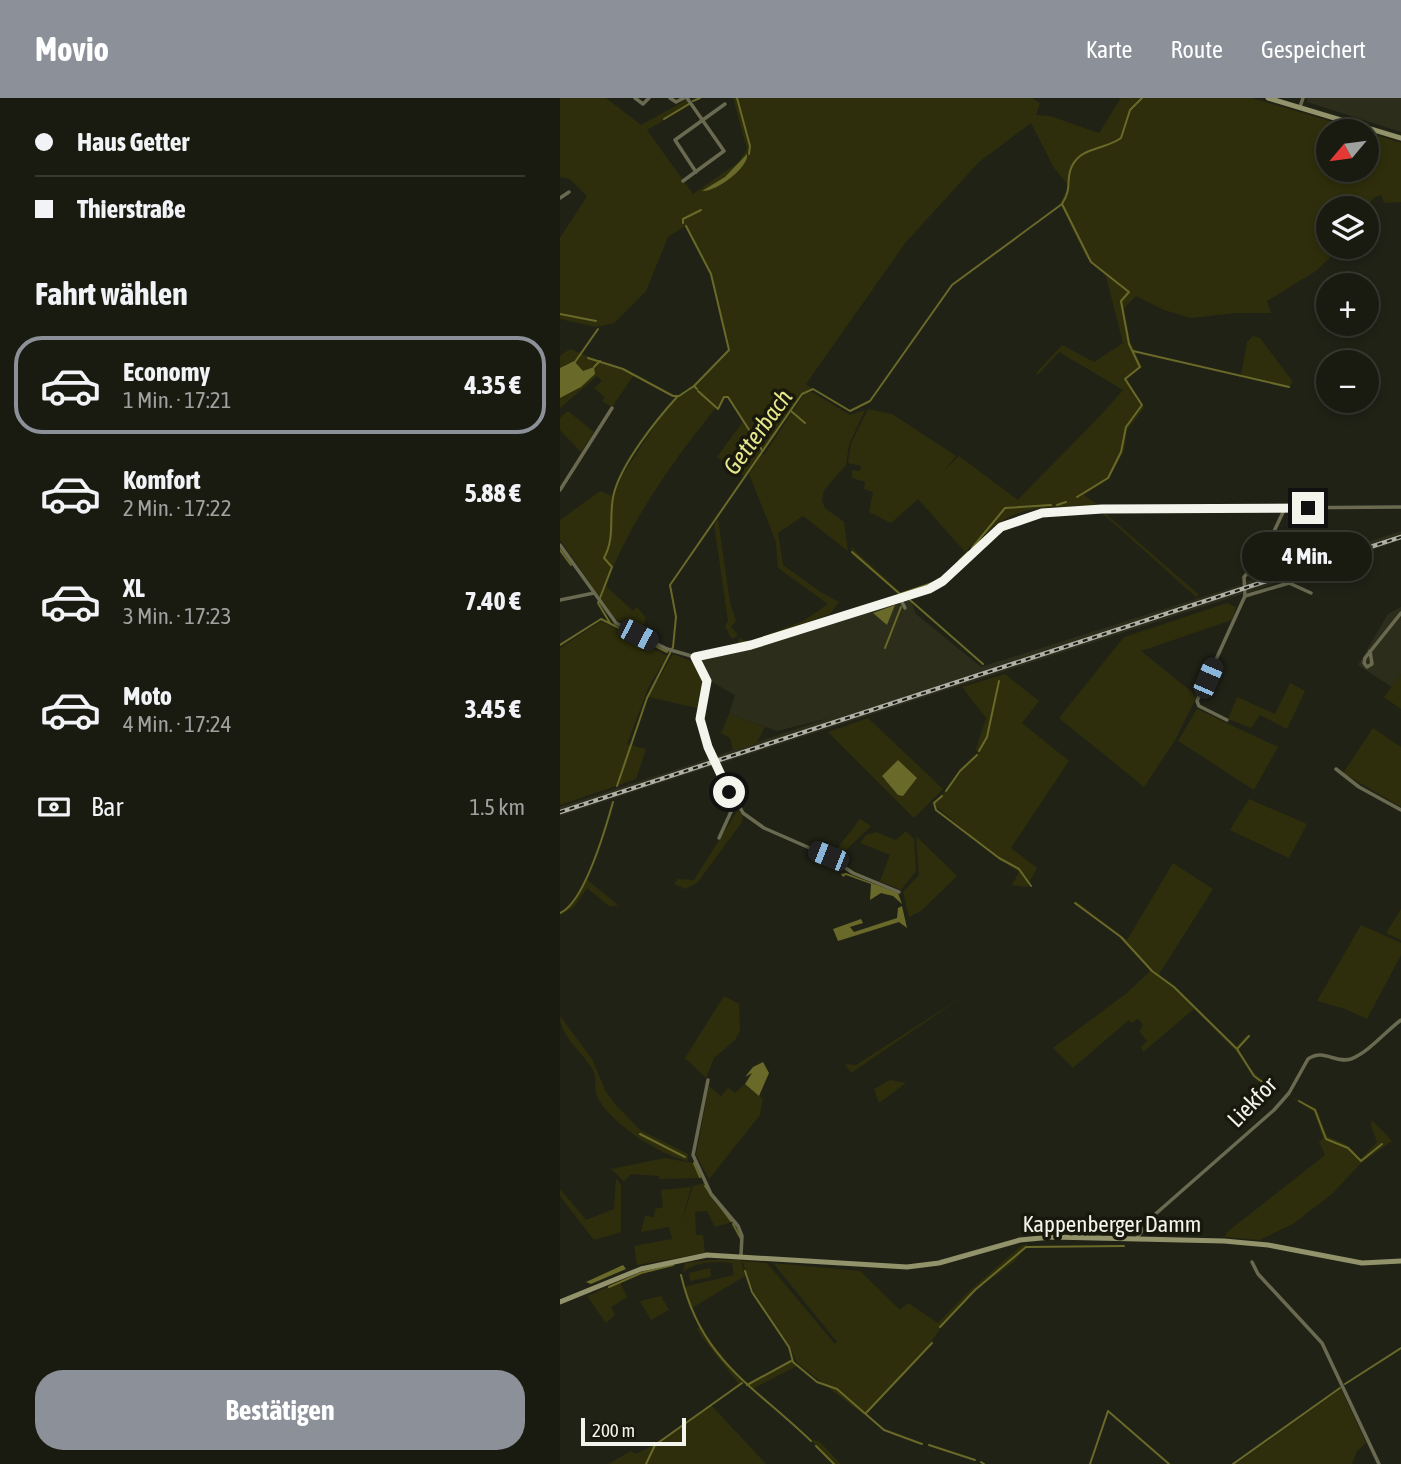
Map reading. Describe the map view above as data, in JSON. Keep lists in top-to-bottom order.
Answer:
{
  "streets": {
    "main road": ["Kappenberger Damm"],
    "street": ["Liekfor"]
  },
  "crossings": [
    ["Liekfor", "Kappenberger Damm"]
  ],
  "water": ["Getterbach"],
  "scale_bar": "200 m",
  "north": "bottom left",
  "page": {
    "header": "Movio",
    "nav": ["Karte", "Route", "Gespeichert"],
    "banner": ["Haus Getter", "Thierstraße"],
    "map_buttons": ["+", "−"],
    "heading": "Fahrt wählen",
    "list": [
      {
        "name": "Economy",
        "note": "1 Min. · 17:21",
        "value": "4.35 €"
      },
      {
        "name": "Komfort",
        "note": "2 Min. · 17:22",
        "value": "5.88 €"
      },
      {
        "name": "XL",
        "note": "3 Min. · 17:23",
        "value": "7.40 €"
      },
      {
        "name": "Moto",
        "note": "4 Min. · 17:24",
        "value": "3.45 €"
      }
    ],
    "bubble": "4 Min.",
    "pay": ["Bar", "1.5 km"],
    "buttons": "Bestätigen",
    "scale": "200 m"
  }
}
